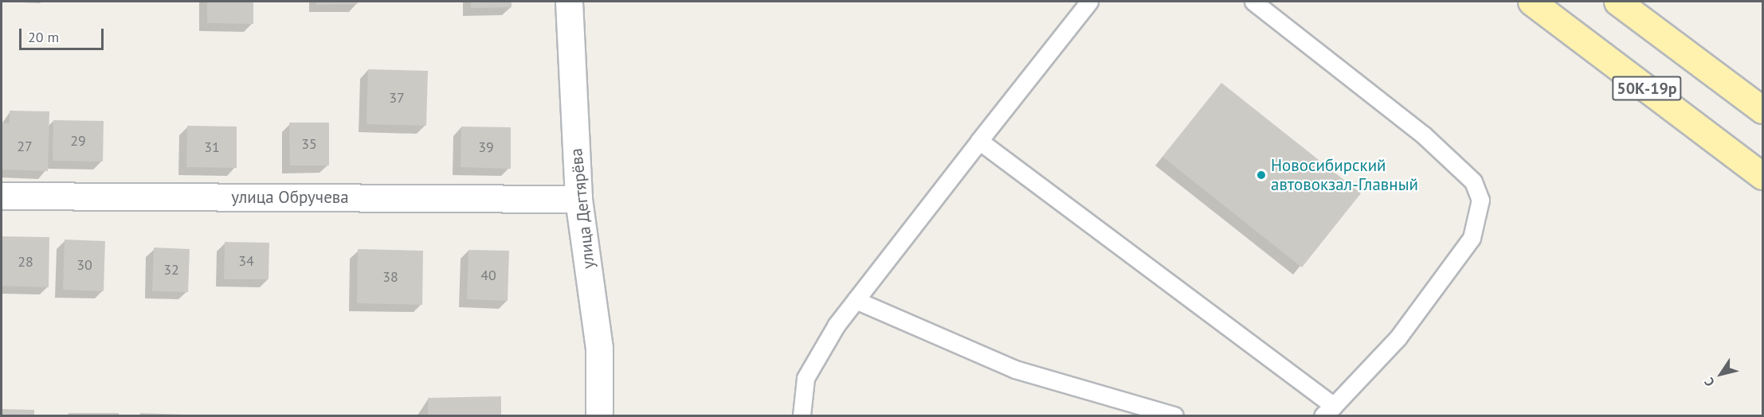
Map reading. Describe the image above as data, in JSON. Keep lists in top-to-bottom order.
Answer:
{
  "streets": {
    "main road": ["50К-19р"],
    "street": ["улица Обручева", "улица Дегтярёва"]
  },
  "crossings": [
    ["улица Обручева", "улица Дегтярёва"]
  ],
  "places": ["Новосибирский автовокзал-Главный"],
  "house_numbers": [
    "37",
    "29",
    "35",
    "27",
    "31",
    "39",
    "34",
    "28",
    "30",
    "32",
    "40",
    "38"
  ],
  "scale_bar": "20 m",
  "north": "bottom left"
}
